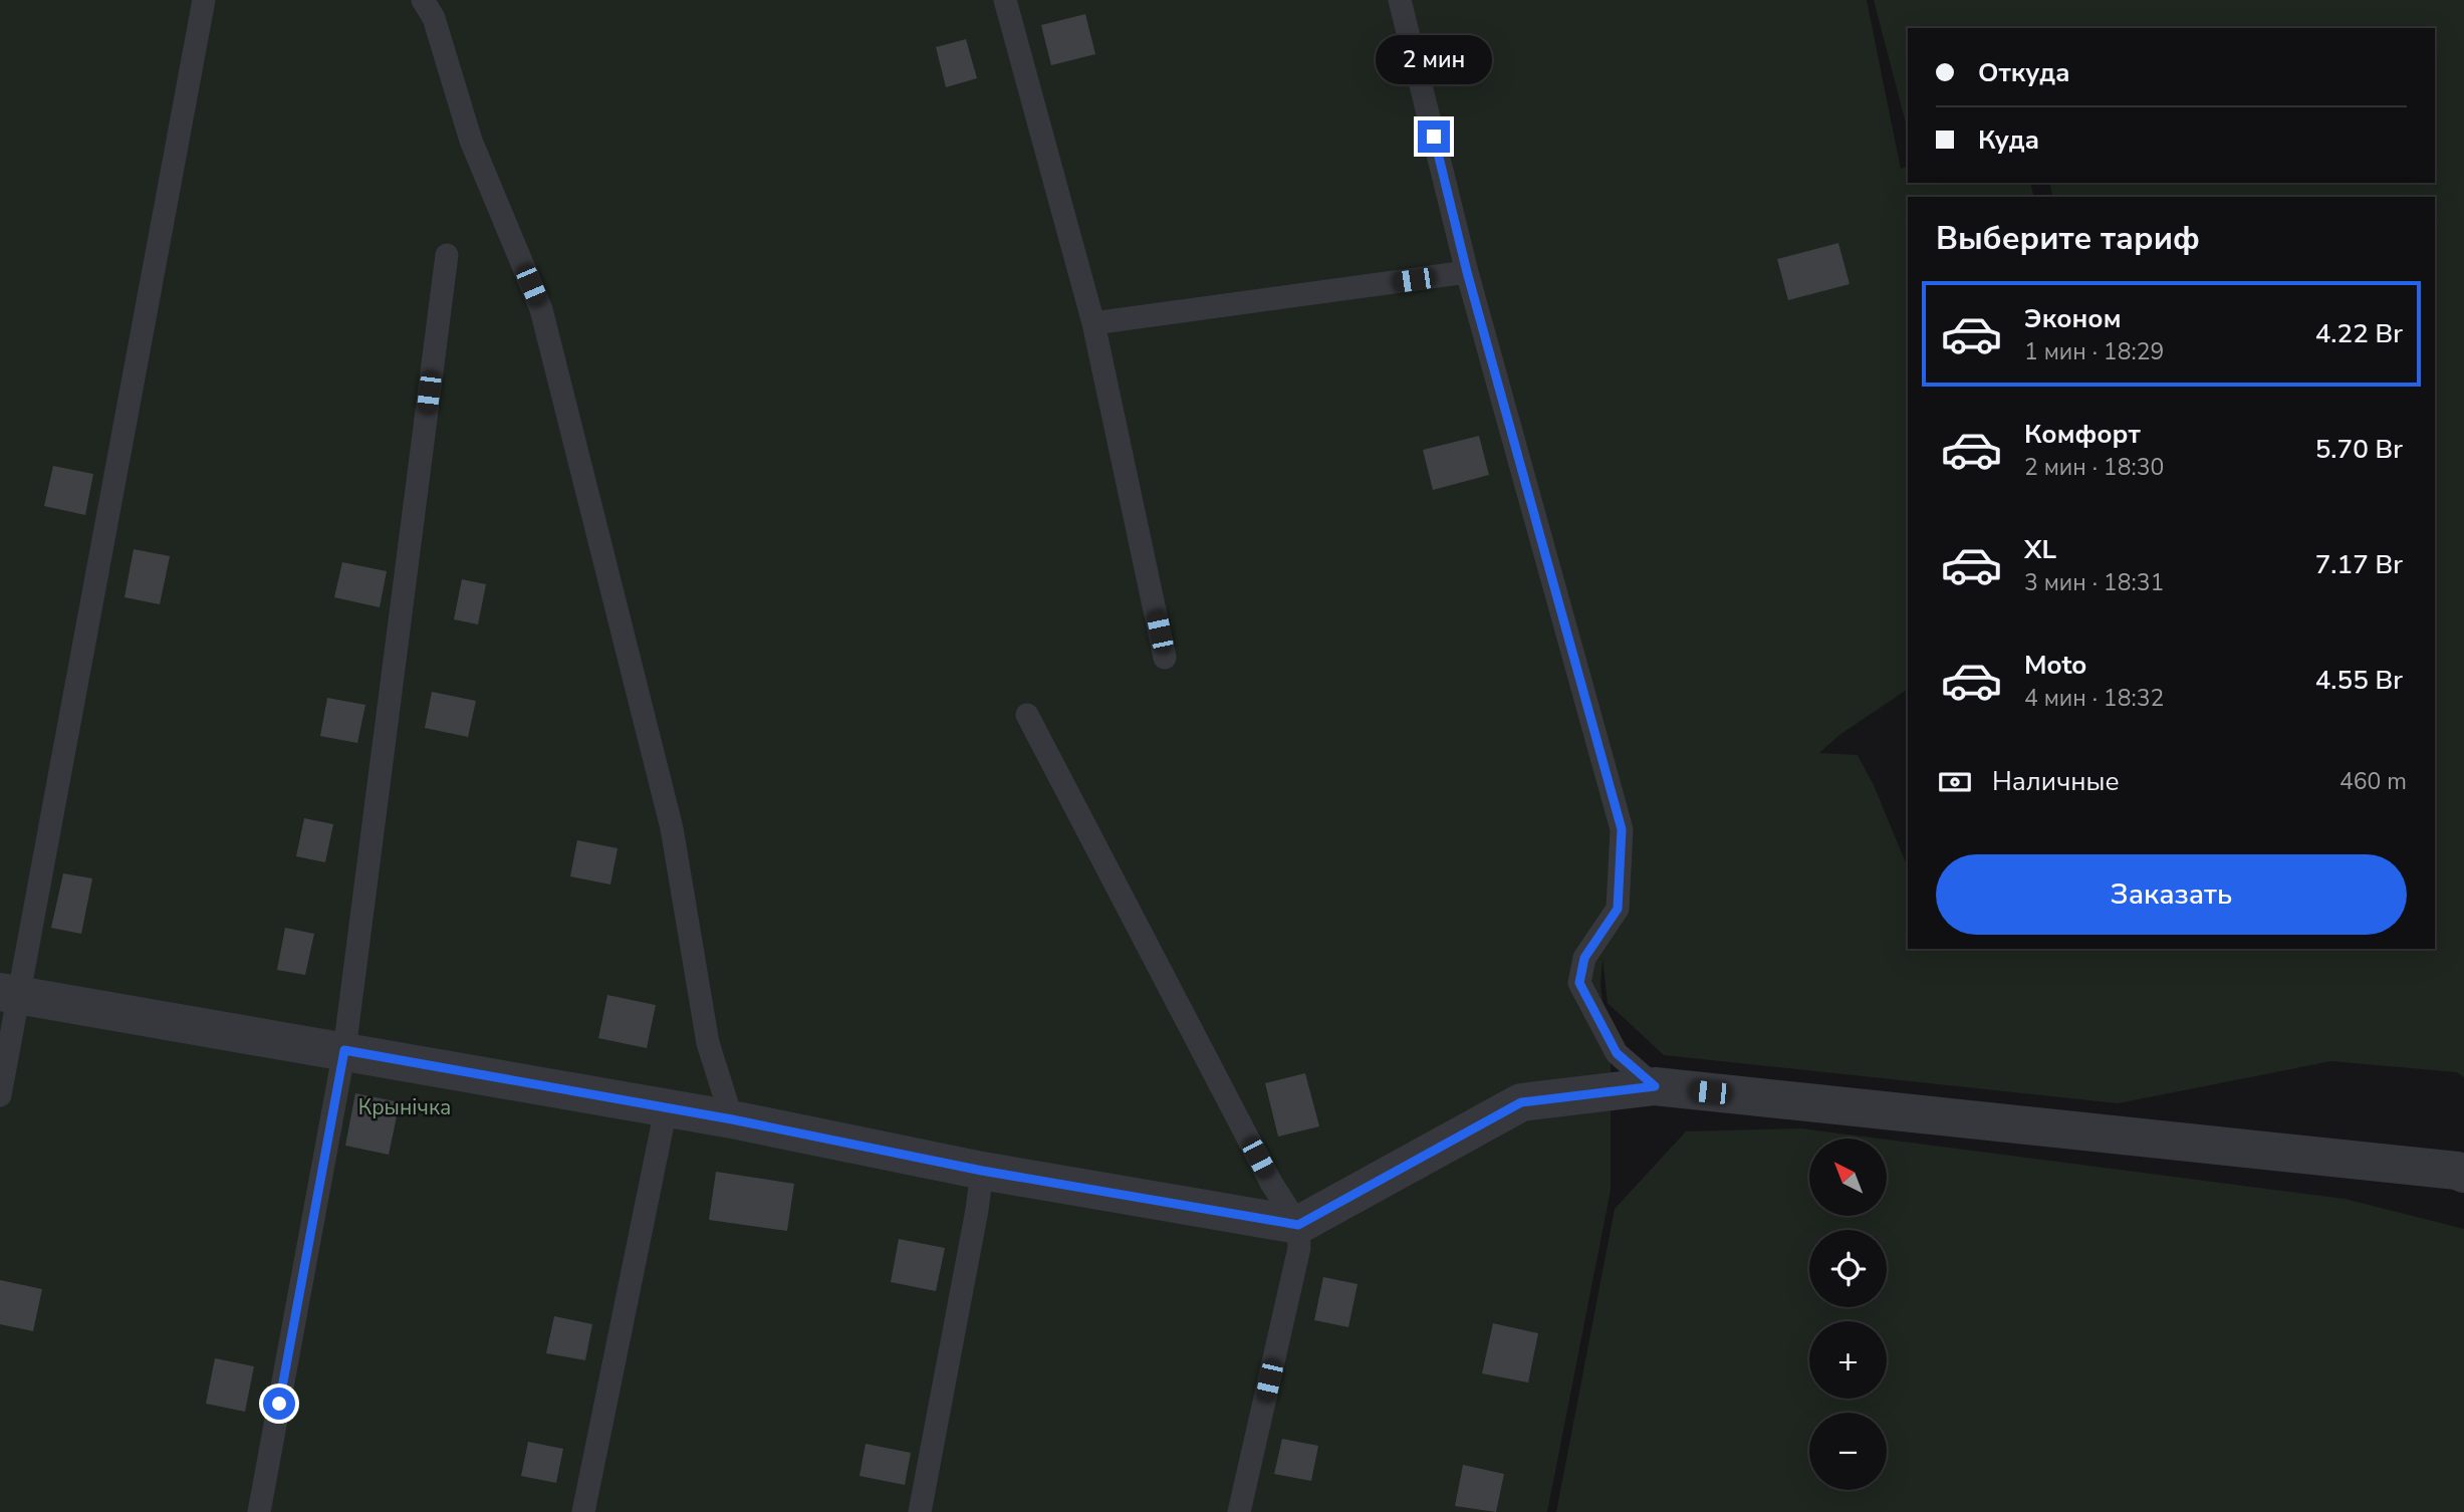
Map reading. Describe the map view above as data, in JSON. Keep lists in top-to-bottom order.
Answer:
{
  "parks": ["Крынічка"],
  "north": "top left",
  "page": {
    "banner": ["Откуда", "Куда"],
    "bubble": "2 мин",
    "heading": "Выберите тариф",
    "list": [
      {
        "name": "Эконом",
        "note": "1 мин · 18:29",
        "value": "4.22 Br"
      },
      {
        "name": "Комфорт",
        "note": "2 мин · 18:30",
        "value": "5.70 Br"
      },
      {
        "name": "XL",
        "note": "3 мин · 18:31",
        "value": "7.17 Br"
      },
      {
        "name": "Moto",
        "note": "4 мин · 18:32",
        "value": "4.55 Br"
      }
    ],
    "pay": ["Наличные", "460 m"],
    "buttons": "Заказать",
    "map_buttons": ["+", "−"]
  }
}
